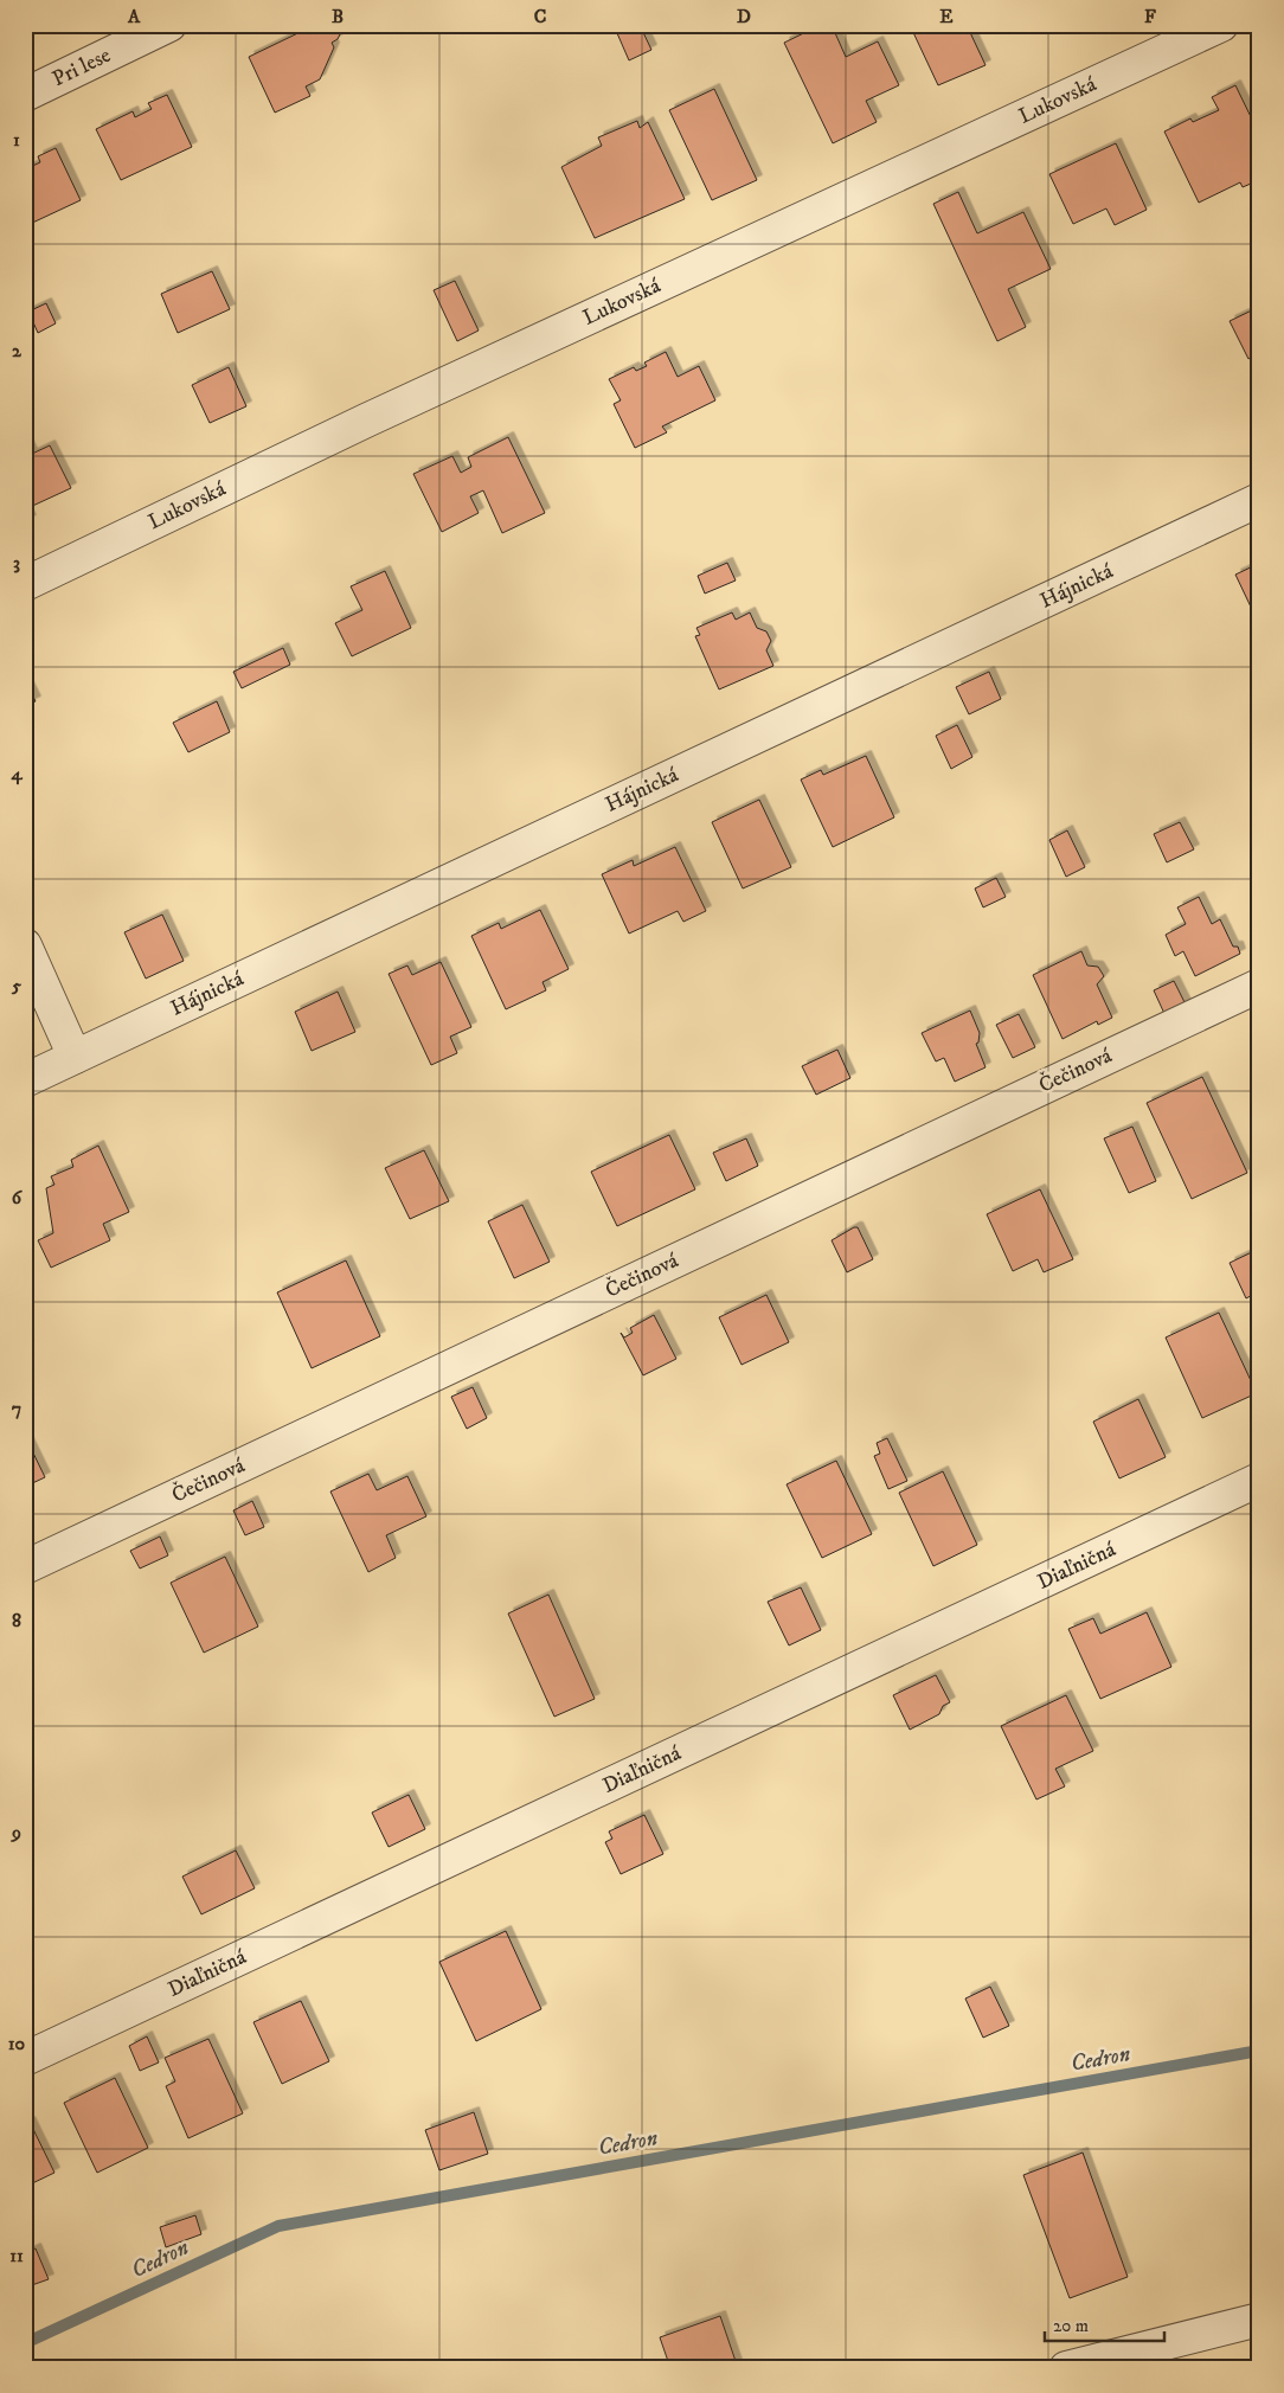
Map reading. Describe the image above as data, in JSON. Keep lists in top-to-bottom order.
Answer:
{
  "streets": {
    "street": [
      "Pri lese",
      "Lukovská",
      "Hájnická",
      "Čečinová",
      "Diaľničná"
    ]
  },
  "water": ["Cedron"],
  "scale_bar": "20 m",
  "grid": {
    "columns": [
      "A",
      "B",
      "C",
      "D",
      "E",
      "F"
    ],
    "rows": [
      "1",
      "2",
      "3",
      "4",
      "5",
      "6",
      "7",
      "8",
      "9",
      "10",
      "11"
    ]
  }
}
